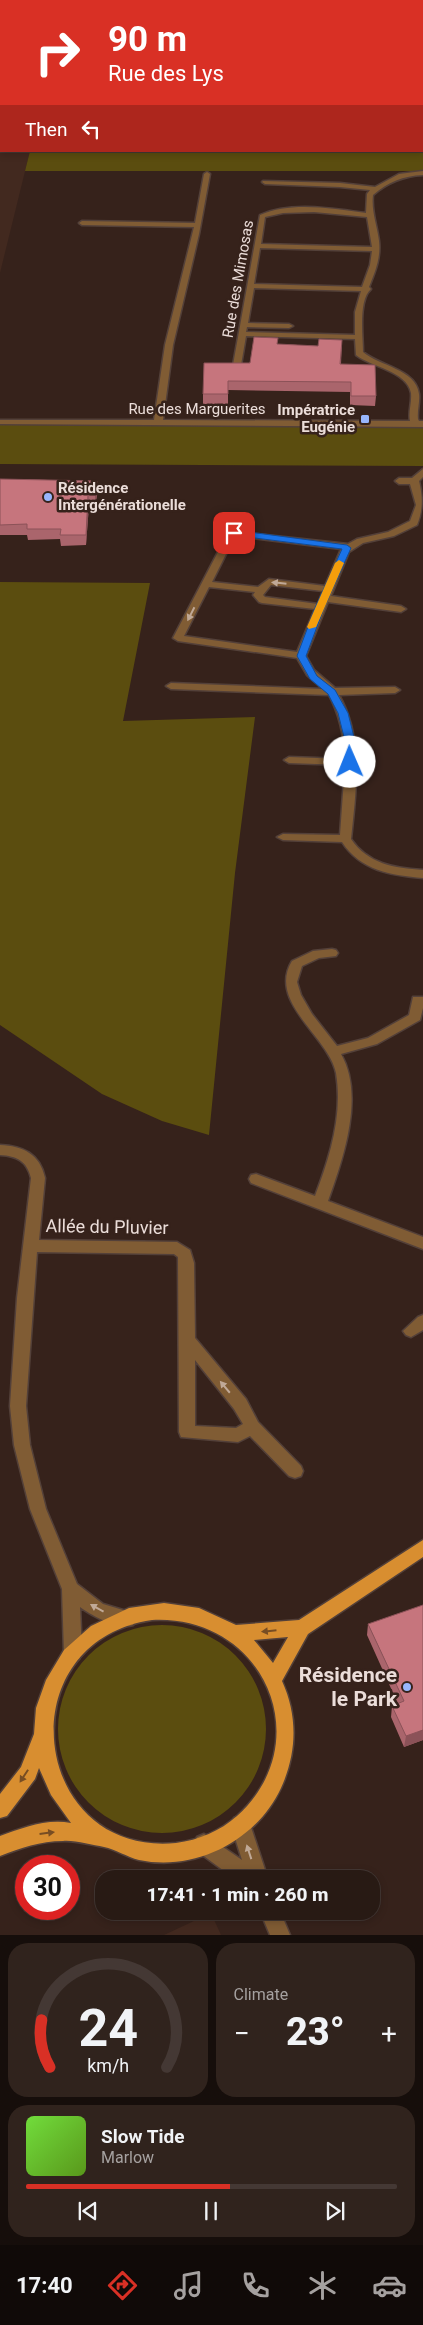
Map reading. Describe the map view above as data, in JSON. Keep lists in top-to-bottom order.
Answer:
{
  "streets": {
    "street": ["Rue des Mimosas", "Rue des Marguerites", "Allée du Pluvier"]
  },
  "places": {
    "transit": ["Impératrice Eugénie"],
    "other": ["Résidence Intergénérationelle", "Résidence le Park"]
  },
  "page": {
    "turn": ["90 m", "Rue des Lys"],
    "then": "Then",
    "limit": "30",
    "trip": "17:41 · 1 min · 260 m",
    "tile": "Climate",
    "heat": ["−", "23°", "+"],
    "song": ["Slow Tide", "Marlow"],
    "tabs": "17:40",
    "gauge": ["24", "km/h"]
  }
}
